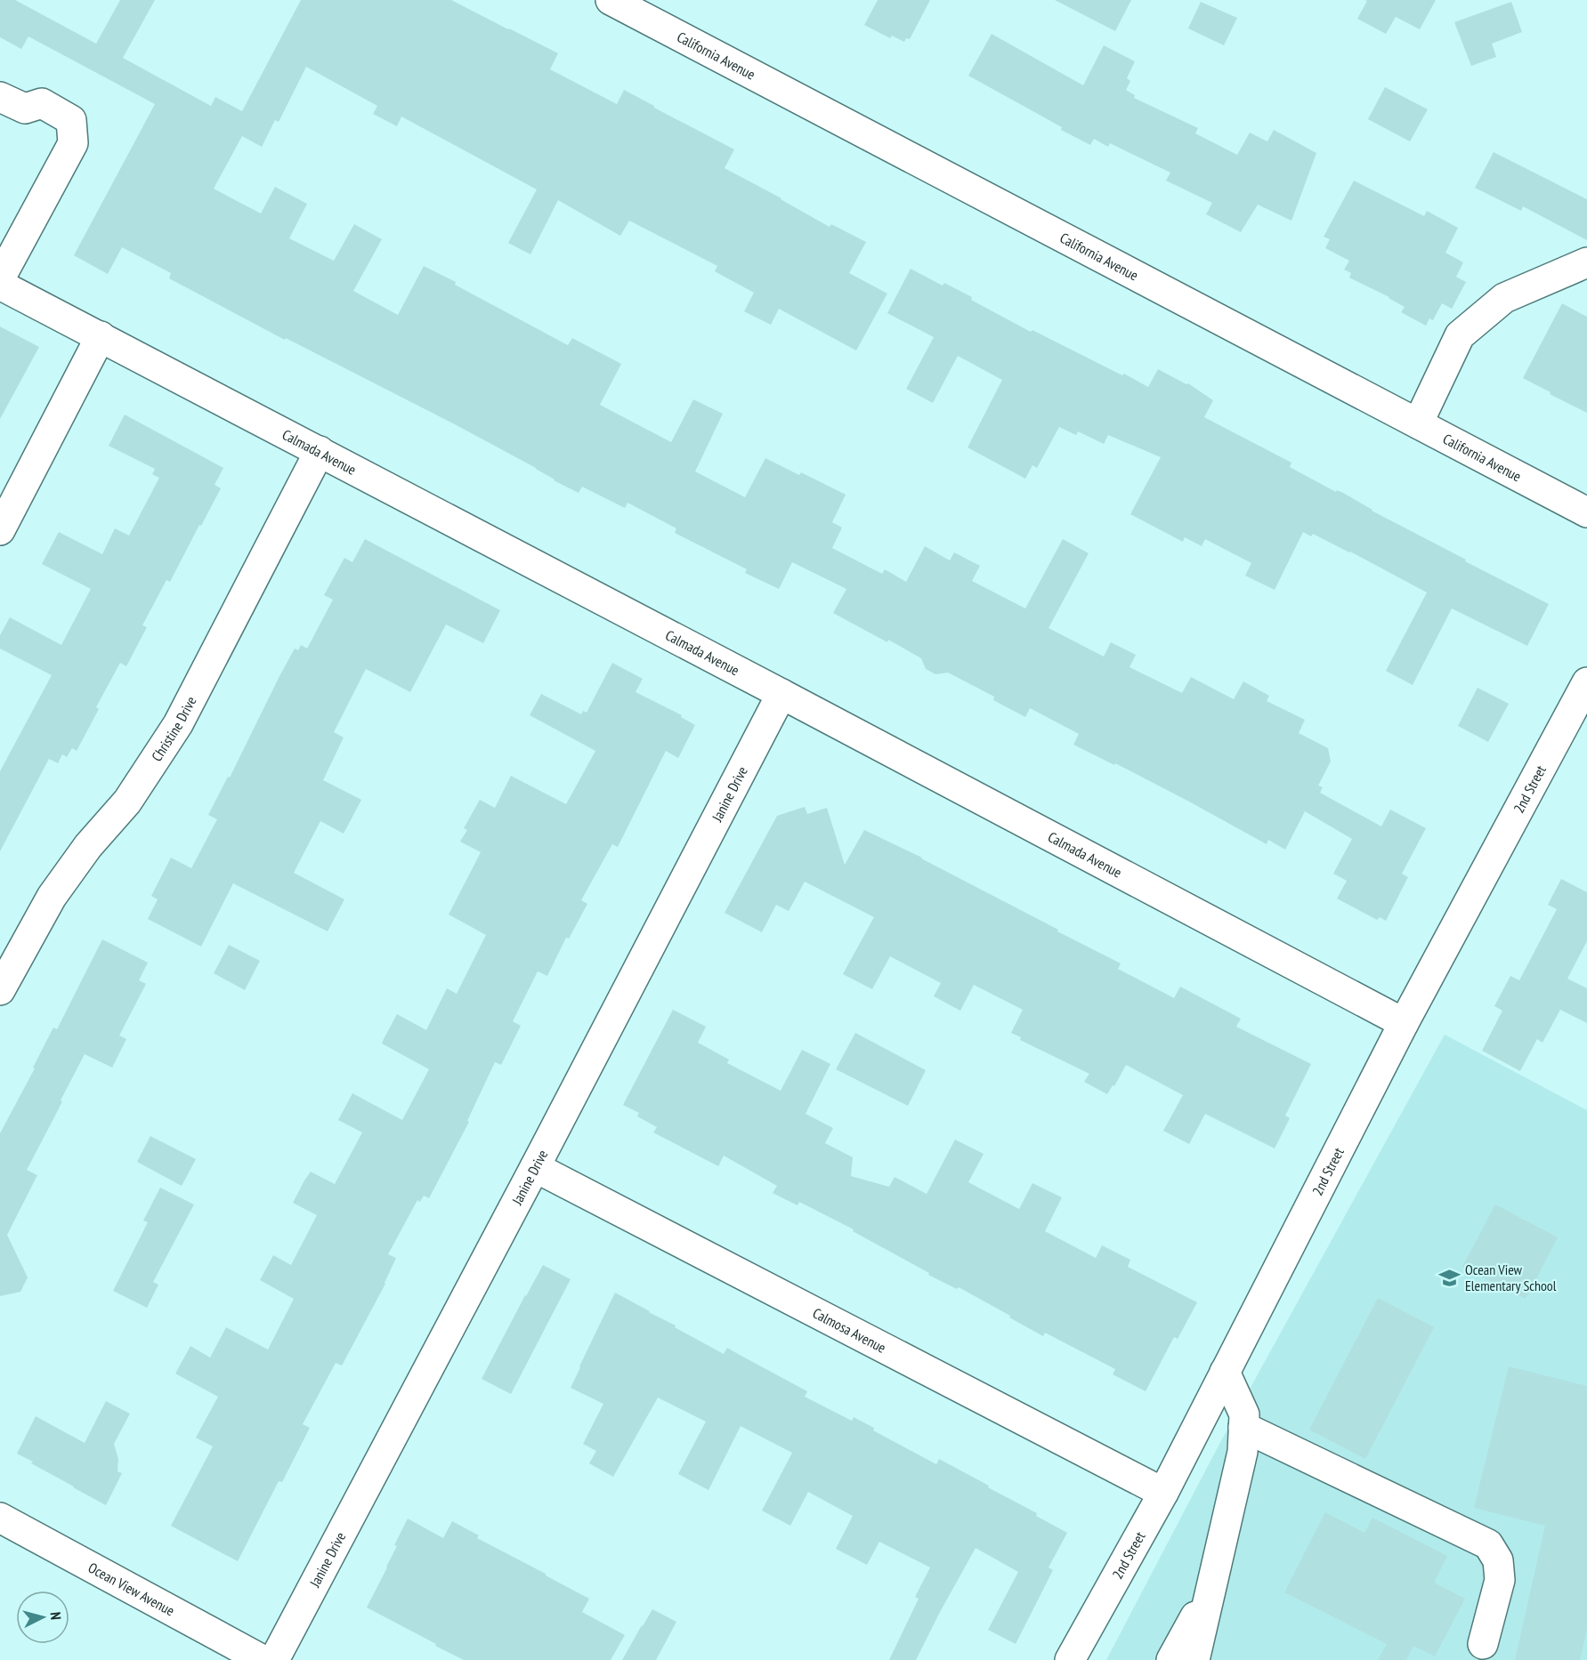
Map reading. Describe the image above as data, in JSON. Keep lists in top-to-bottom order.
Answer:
{
  "streets": {
    "street": [
      "California Avenue",
      "Calmada Avenue",
      "Christine Drive",
      "2nd Street",
      "Janine Drive",
      "Calmosa Avenue",
      "Ocean View Avenue"
    ]
  },
  "crossings": [
    ["Calmada Avenue", "Christine Drive"],
    ["Calmada Avenue", "2nd Street"],
    ["Calmada Avenue", "Janine Drive"],
    ["2nd Street", "Calmosa Avenue"],
    ["Janine Drive", "Calmosa Avenue"]
  ],
  "places": {
    "school or university": ["Ocean View Elementary School"]
  },
  "north": "right"
}
